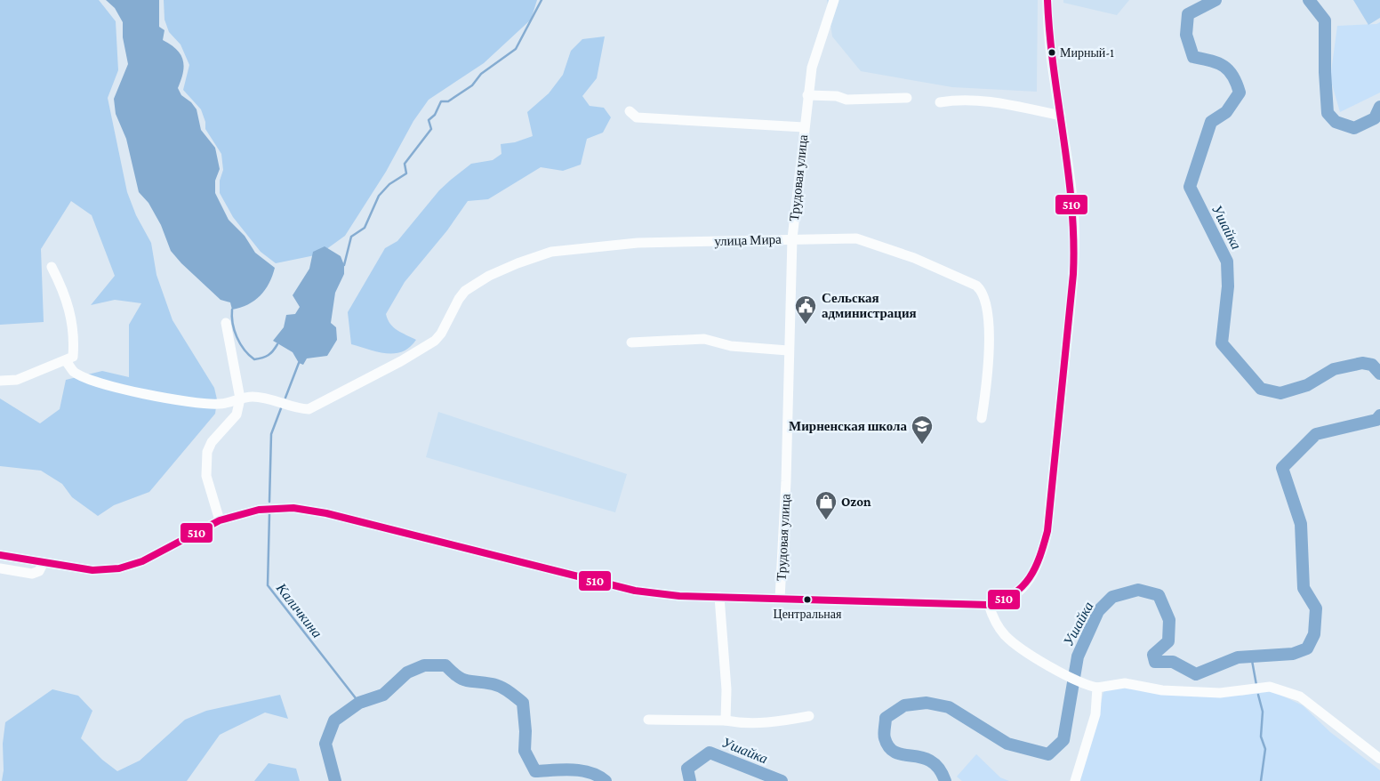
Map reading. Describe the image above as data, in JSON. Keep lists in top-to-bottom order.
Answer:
{
  "streets": {
    "street": ["Трудовая улица", "улица Мира"]
  },
  "crossings": [
    ["Трудовая улица", "улица Мира"]
  ],
  "water": ["Ушайка", "Каличкина"],
  "places": {
    "other": ["Мирный-1", "Центральная"],
    "public building": ["Сельская администрация"],
    "school or university": ["Мирненская школа"],
    "shop": ["Ozon"]
  },
  "lines": ["transit line 510"]
}
